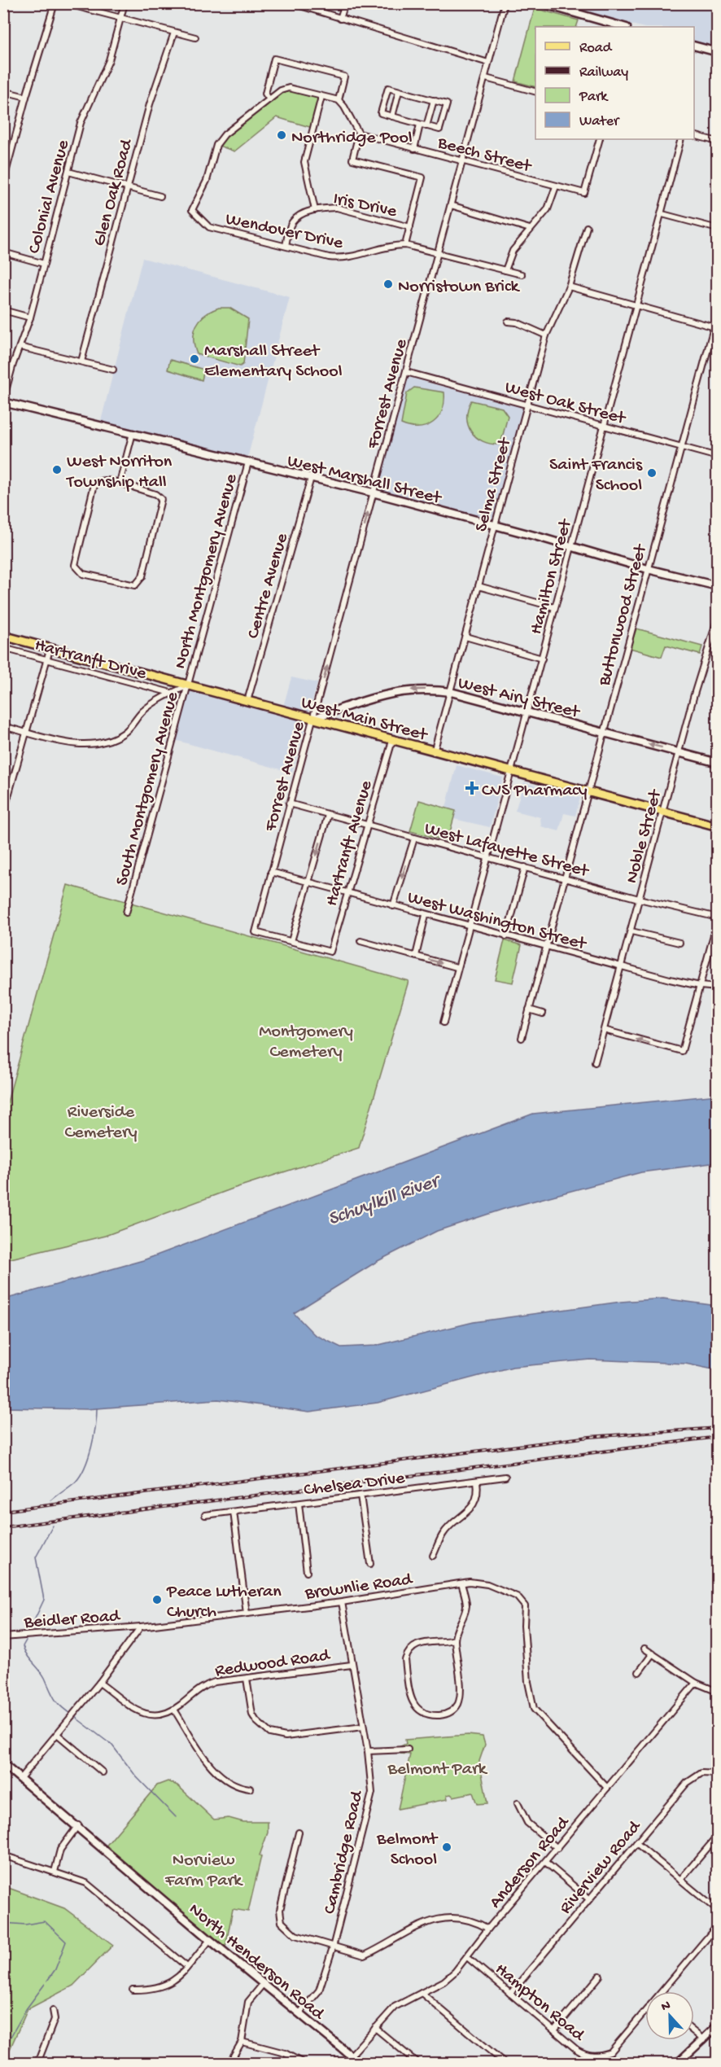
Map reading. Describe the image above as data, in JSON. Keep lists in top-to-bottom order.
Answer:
{
  "streets": {
    "main road": ["West Main Street"],
    "street": [
      "Beech Street",
      "Glen Oak Road",
      "Colonial Avenue",
      "Iris Drive",
      "Wendover Drive",
      "Forrest Avenue",
      "West Oak Street",
      "West Marshall Street",
      "Selma Street",
      "North Montgomery Avenue",
      "Hamilton Street",
      "Centre Avenue",
      "Buttonwood Street",
      "Hartranft Drive",
      "West Airy Street",
      "South Montgomery Avenue",
      "Noble Street",
      "Hartranft Avenue",
      "West Lafayette Street",
      "West Washington Street",
      "Chelsea Drive",
      "Brownlie Road",
      "Beidler Road",
      "Redwood Road",
      "Cambridge Road",
      "Anderson Road",
      "Riverview Road",
      "North Henderson Road",
      "Hampton Road"
    ]
  },
  "crossings": [
    ["Beech Street", "Forrest Avenue"],
    ["Colonial Avenue", "West Marshall Street"],
    ["Wendover Drive", "Forrest Avenue"],
    ["Forrest Avenue", "West Oak Street"],
    ["Forrest Avenue", "West Marshall Street"],
    ["Forrest Avenue", "West Airy Street"],
    ["Forrest Avenue", "West Main Street"],
    ["Forrest Avenue", "Hartranft Avenue"],
    ["Forrest Avenue", "West Lafayette Street"],
    ["Forrest Avenue", "West Washington Street"],
    ["West Oak Street", "Selma Street"],
    ["West Oak Street", "Hamilton Street"],
    ["West Oak Street", "Buttonwood Street"],
    ["West Marshall Street", "Selma Street"],
    ["West Marshall Street", "North Montgomery Avenue"],
    ["West Marshall Street", "Hamilton Street"],
    ["West Marshall Street", "Centre Avenue"],
    ["West Marshall Street", "Buttonwood Street"],
    ["Selma Street", "West Airy Street"],
    ["Selma Street", "West Main Street"],
    ["North Montgomery Avenue", "West Main Street"],
    ["North Montgomery Avenue", "South Montgomery Avenue"],
    ["Hamilton Street", "West Airy Street"],
    ["Hamilton Street", "West Main Street"],
    ["Hamilton Street", "West Lafayette Street"],
    ["Hamilton Street", "West Washington Street"],
    ["Centre Avenue", "West Main Street"],
    ["Buttonwood Street", "West Airy Street"],
    ["Buttonwood Street", "West Main Street"],
    ["Buttonwood Street", "West Lafayette Street"],
    ["Buttonwood Street", "West Washington Street"],
    ["West Airy Street", "West Main Street"],
    ["West Airy Street", "Noble Street"],
    ["West Main Street", "South Montgomery Avenue"],
    ["West Main Street", "Noble Street"],
    ["West Main Street", "Hartranft Avenue"],
    ["Noble Street", "West Lafayette Street"],
    ["Noble Street", "West Washington Street"],
    ["Hartranft Avenue", "West Lafayette Street"],
    ["Hartranft Avenue", "West Washington Street"],
    ["Brownlie Road", "Beidler Road"],
    ["Brownlie Road", "Cambridge Road"],
    ["Brownlie Road", "Anderson Road"],
    ["Redwood Road", "Cambridge Road"],
    ["Cambridge Road", "North Henderson Road"],
    ["Anderson Road", "North Henderson Road"],
    ["Anderson Road", "Hampton Road"],
    ["Riverview Road", "Hampton Road"]
  ],
  "one_way": ["West Airy Street"],
  "water": ["Schuylkill River"],
  "parks": [
    "Montgomery Cemetery",
    "Riverside Cemetery",
    "Belmont Park",
    "Norview Farm Park"
  ],
  "places": {
    "other": [
      "Northridge Pool",
      "Norristown Brick",
      "Marshall Street Elementary School",
      "West Norriton Township Hall",
      "Saint Francis School",
      "Peace Lutheran Church",
      "Belmont School"
    ],
    "health": ["CVS Pharmacy"]
  },
  "legend": [
    "Road",
    "Railway",
    "Park",
    "Water"
  ],
  "north": "top"
}
